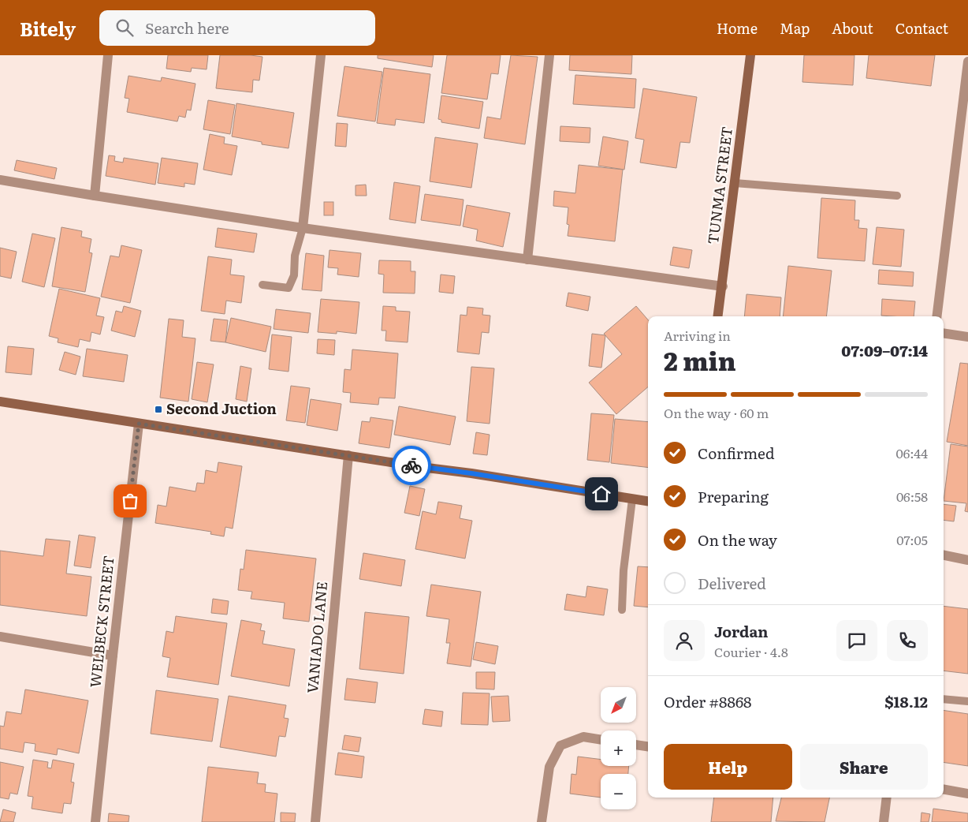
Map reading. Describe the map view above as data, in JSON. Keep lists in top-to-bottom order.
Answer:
{
  "streets": {
    "street": ["TUNMA STREET", "WELBECK STREET", "VANIADO LANE"]
  },
  "places": {
    "transit": ["Second Juction"]
  },
  "north": "bottom left",
  "page": {
    "header": "Bitely",
    "search": "Search here",
    "nav": [
      "Home",
      "Map",
      "About",
      "Contact"
    ],
    "heading": ["2 min", "Arriving in", "07:09–07:14"],
    "panel": [
      "Jordan",
      "Courier · 4.8",
      "Order #8868",
      "$18.12"
    ],
    "bar": "On the way · 60 m",
    "list": [
      ["Confirmed", "06:44"],
      ["Preparing", "06:58"],
      ["On the way", "07:05"],
      "Delivered"
    ],
    "map_buttons": ["+", "−"],
    "buttons": ["Help", "Share"]
  }
}
